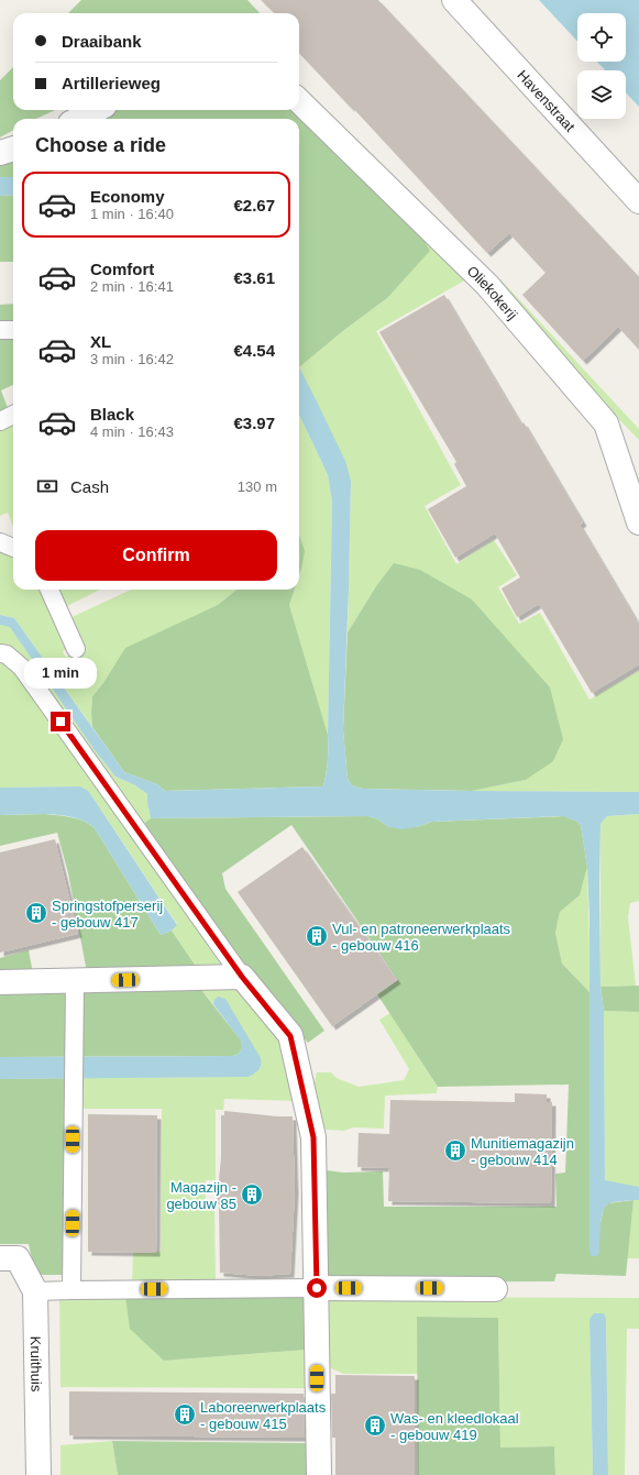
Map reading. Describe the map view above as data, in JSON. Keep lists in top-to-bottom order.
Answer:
{
  "streets": {
    "street": ["Havenstraat", "Oliekokerij", "Kruithuis"]
  },
  "places": {
    "building": [
      "Springstofperserij - gebouw 417",
      "Vul- en patroneerwerkplaats - gebouw 416",
      "Munitiemagazijn - gebouw 414",
      "Magazijn - gebouw 85",
      "Laboreerwerkplaats - gebouw 415",
      "Was- en kleedlokaal - gebouw 419"
    ]
  },
  "page": {
    "banner": ["Draaibank", "Artillerieweg"],
    "heading": "Choose a ride",
    "list": [
      {
        "name": "Economy",
        "note": "1 min · 16:40",
        "value": "€2.67"
      },
      {
        "name": "Comfort",
        "note": "2 min · 16:41",
        "value": "€3.61"
      },
      {
        "name": "XL",
        "note": "3 min · 16:42",
        "value": "€4.54"
      },
      {
        "name": "Black",
        "note": "4 min · 16:43",
        "value": "€3.97"
      }
    ],
    "pay": ["Cash", "130 m"],
    "buttons": "Confirm",
    "bubble": "1 min"
  }
}
